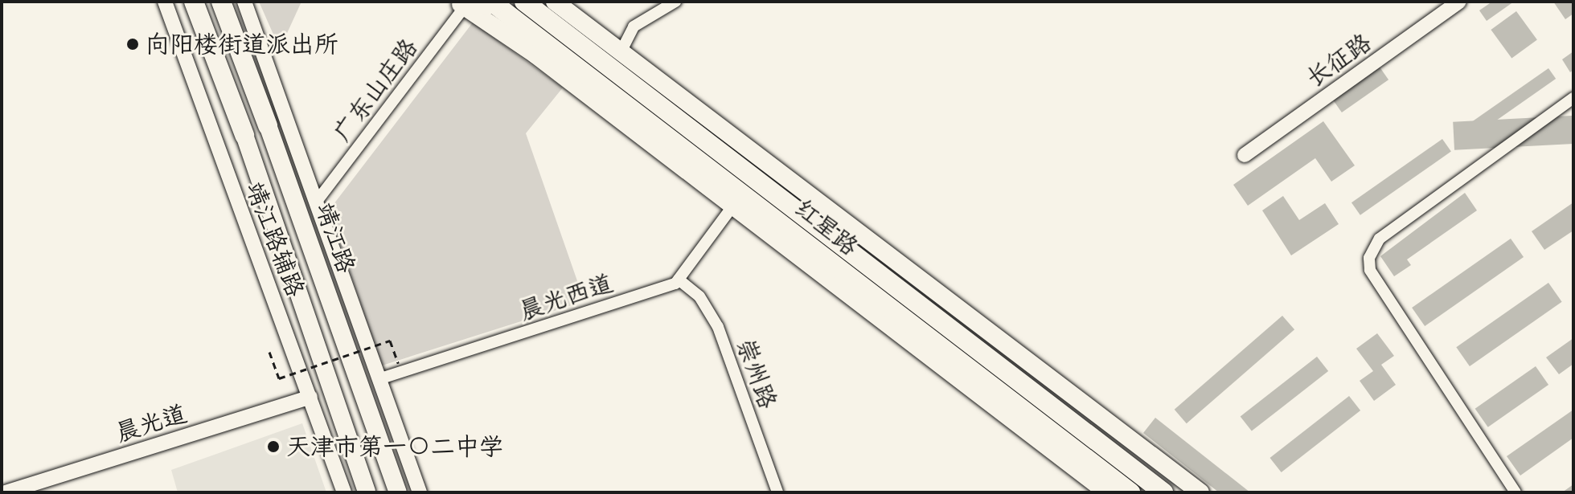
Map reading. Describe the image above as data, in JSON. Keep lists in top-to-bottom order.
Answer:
{
  "streets": {
    "highway": ["红星路", "靖江路"],
    "street": [
      "长征路",
      "广东山庄路",
      "靖江路辅路",
      "晨光西道",
      "崇州路",
      "晨光道"
    ]
  },
  "crossings": [
    ["广东山庄路", "靖江路辅路"],
    ["靖江路辅路", "晨光西道"],
    ["靖江路辅路", "晨光道"],
    ["晨光西道", "崇州路"]
  ],
  "places": ["向阳楼街道派出所", "天津市第一〇二中学"]
}
